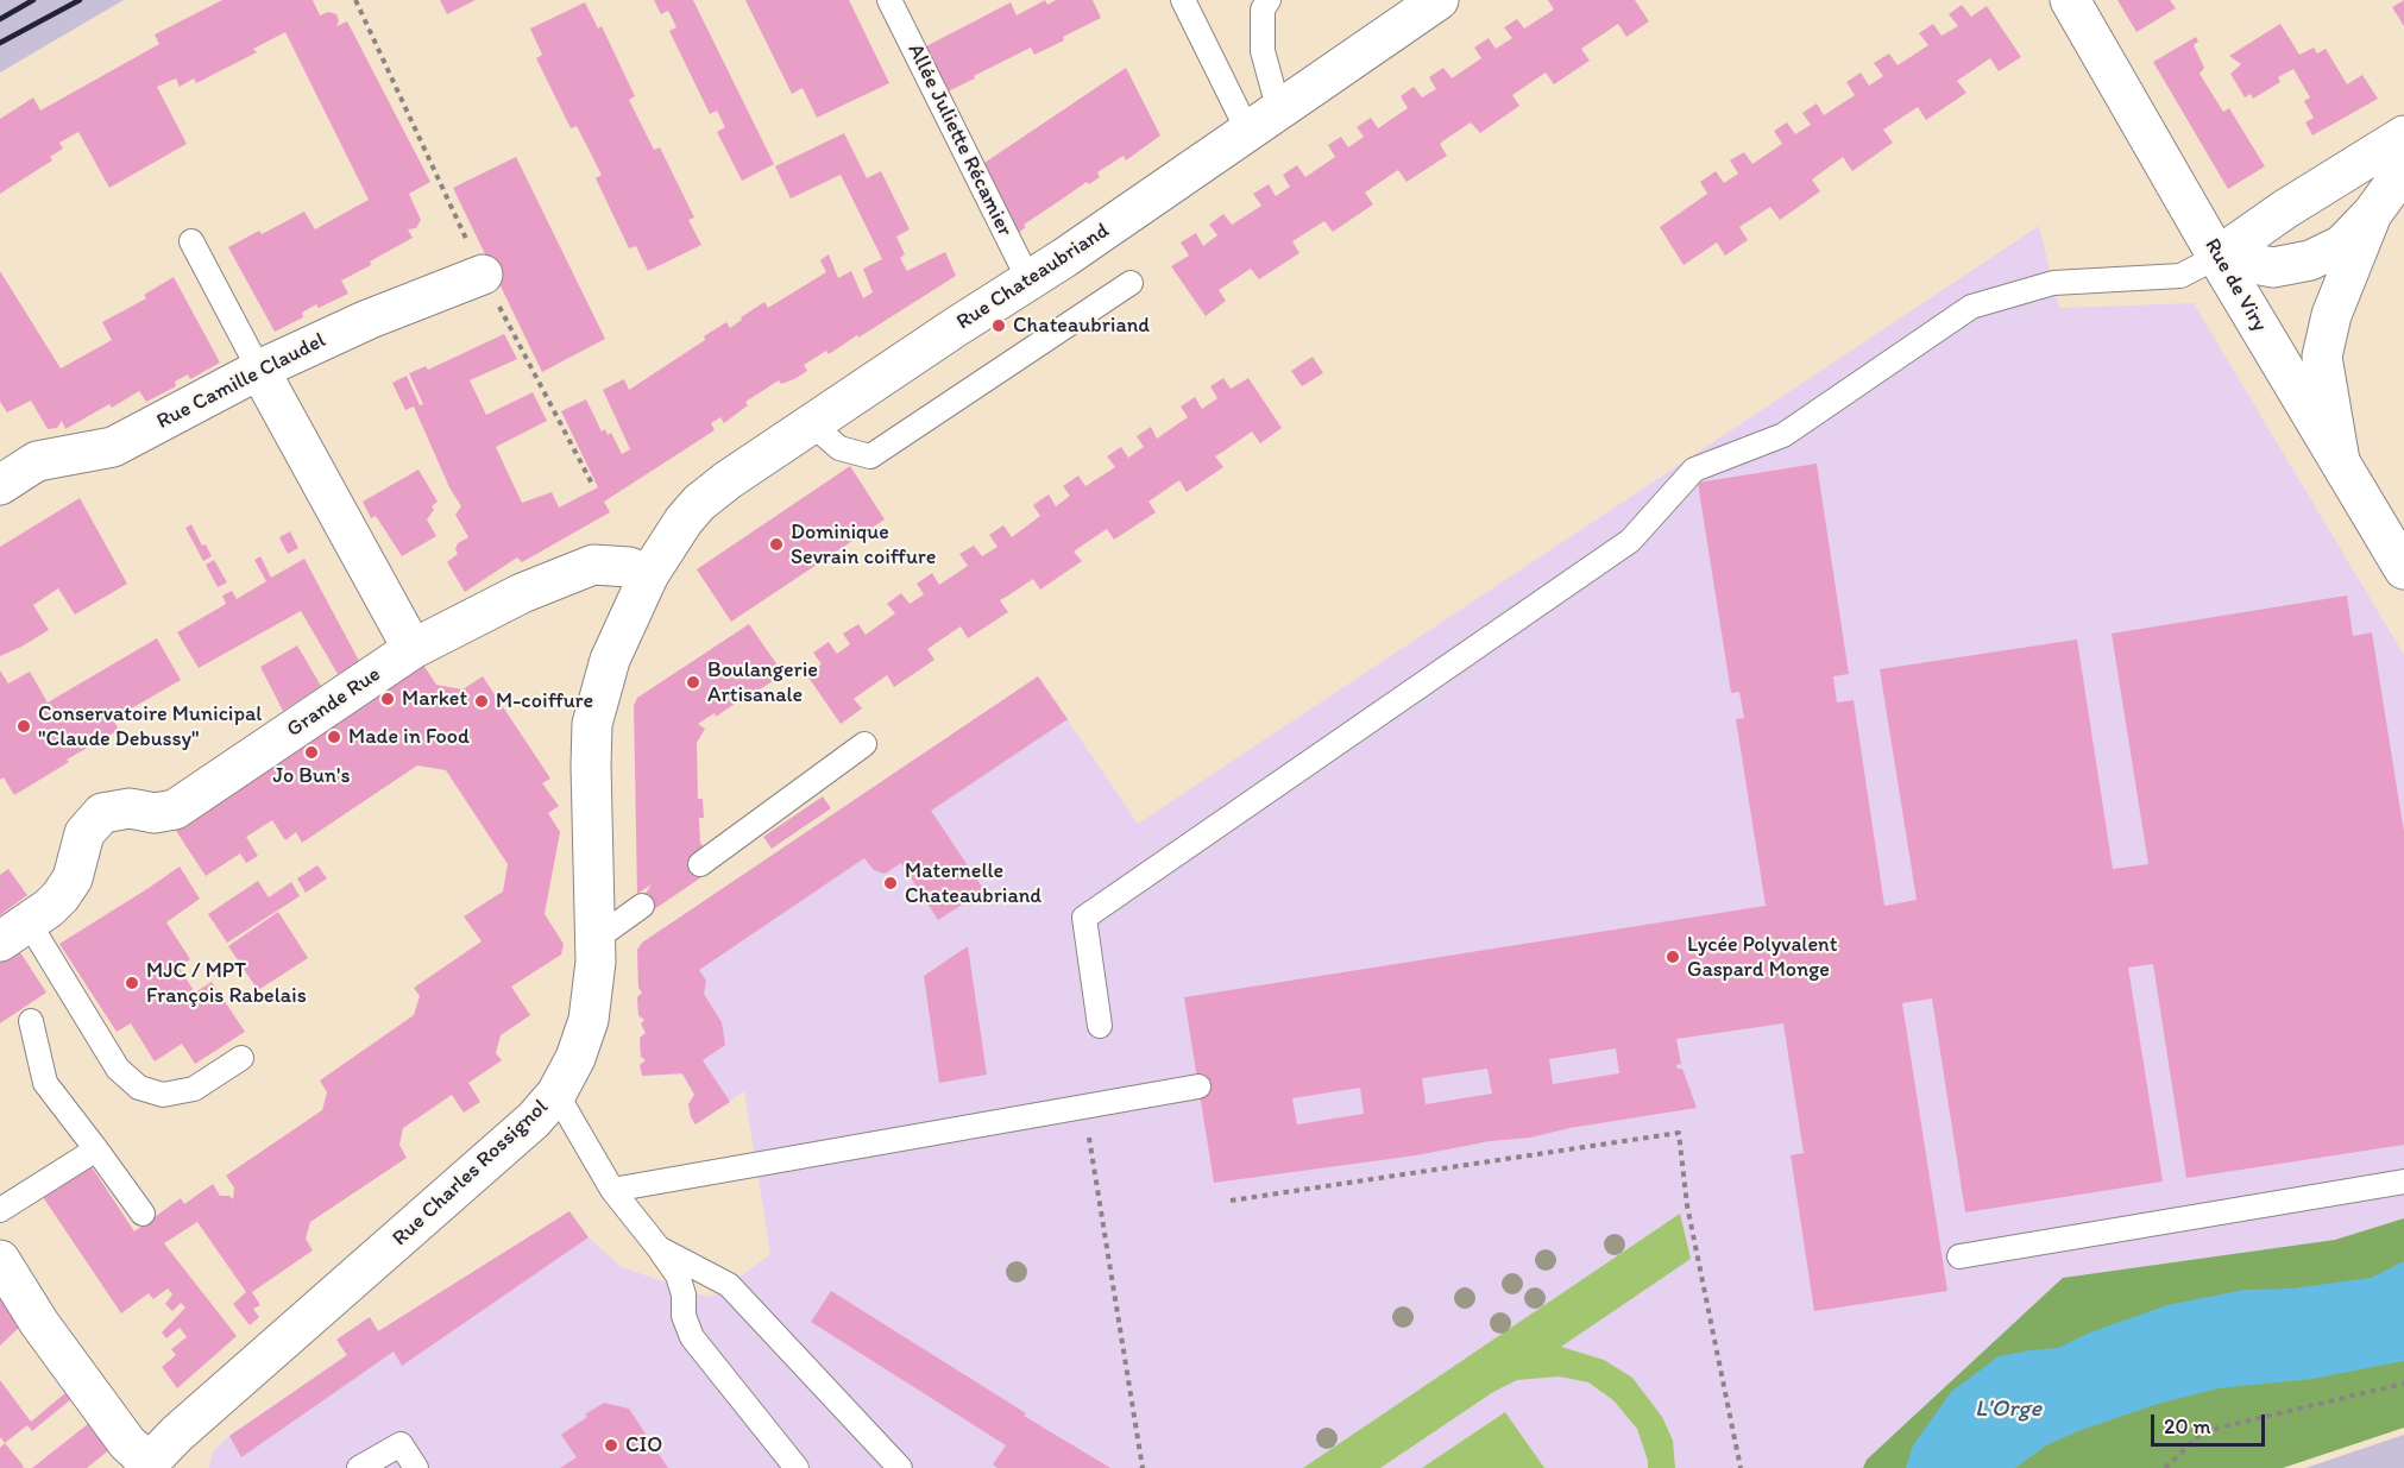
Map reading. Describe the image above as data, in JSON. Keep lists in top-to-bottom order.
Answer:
{
  "streets": {
    "street": [
      "Rue Chateaubriand",
      "Rue de Viry",
      "Rue Camille Claudel",
      "Grande Rue",
      "Rue Charles Rossignol"
    ],
    "lane": ["Allée Juliette Récamier"]
  },
  "crossings": [
    ["Allée Juliette Récamier", "Rue Chateaubriand"],
    ["Rue Chateaubriand", "Grande Rue"],
    ["Rue Chateaubriand", "Rue Charles Rossignol"],
    ["Grande Rue", "Rue Charles Rossignol"]
  ],
  "water": ["L'Orge"],
  "places": [
    "Chateaubriand",
    "Dominique Sevrain coiffure",
    "Boulangerie Artisanale",
    "Market",
    "M-coiffure",
    "Conservatoire Municipal \"Claude Debussy\"",
    "Made in Food",
    "Jo Bun's",
    "Maternelle Chateaubriand",
    "Lycée Polyvalent Gaspard Monge",
    "MJC / MPT François Rabelais",
    "CIO"
  ],
  "scale_bar": "20 m"
}
